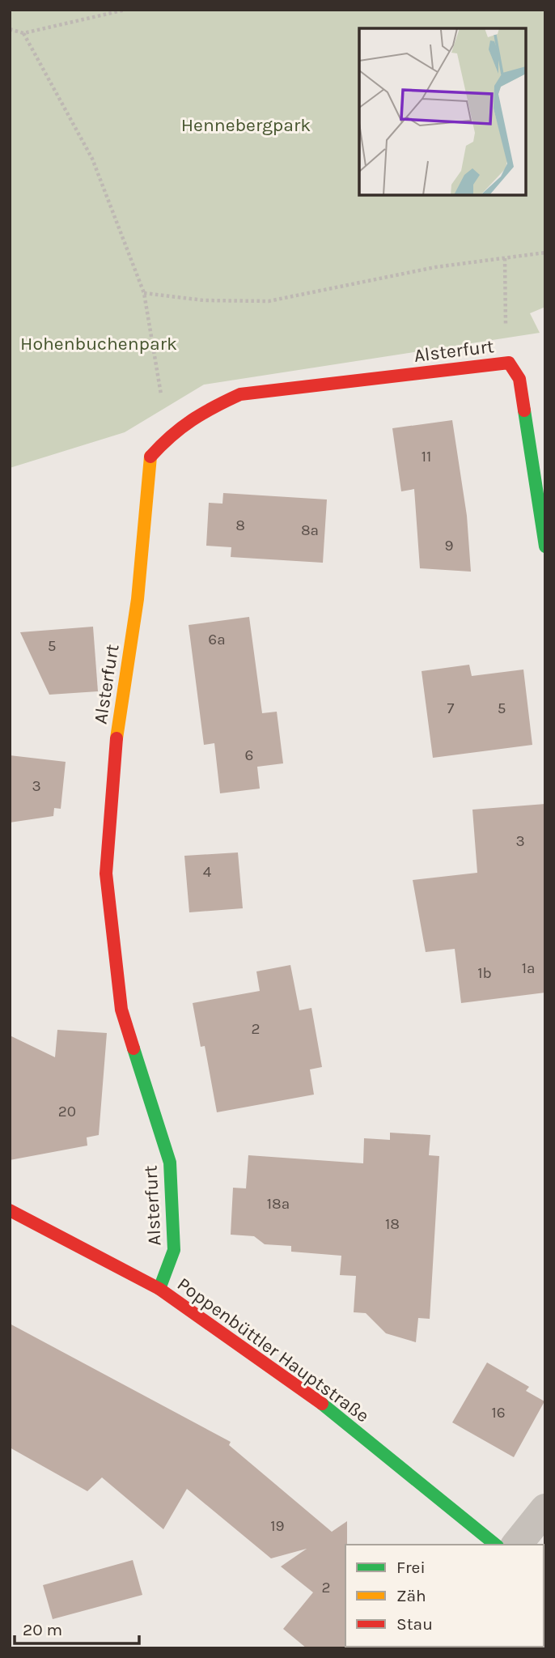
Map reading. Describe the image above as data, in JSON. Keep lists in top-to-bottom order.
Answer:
{
  "streets": {
    "street": ["Alsterfurt", "Poppenbüttler Hauptstraße"]
  },
  "crossings": [
    ["Alsterfurt", "Poppenbüttler Hauptstraße"]
  ],
  "parks": ["Hennebergpark", "Hohenbuchenpark"],
  "house_numbers": [
    "11",
    "8",
    "8a",
    "9",
    "6a",
    "5",
    "7",
    "5",
    "6",
    "3",
    "3",
    "4",
    "1a",
    "1b",
    "2",
    "20",
    "18a",
    "18",
    "16",
    "19",
    "2"
  ],
  "legend": ["Frei", "Zäh", "Stau"],
  "scale_bar": "20 m"
}
